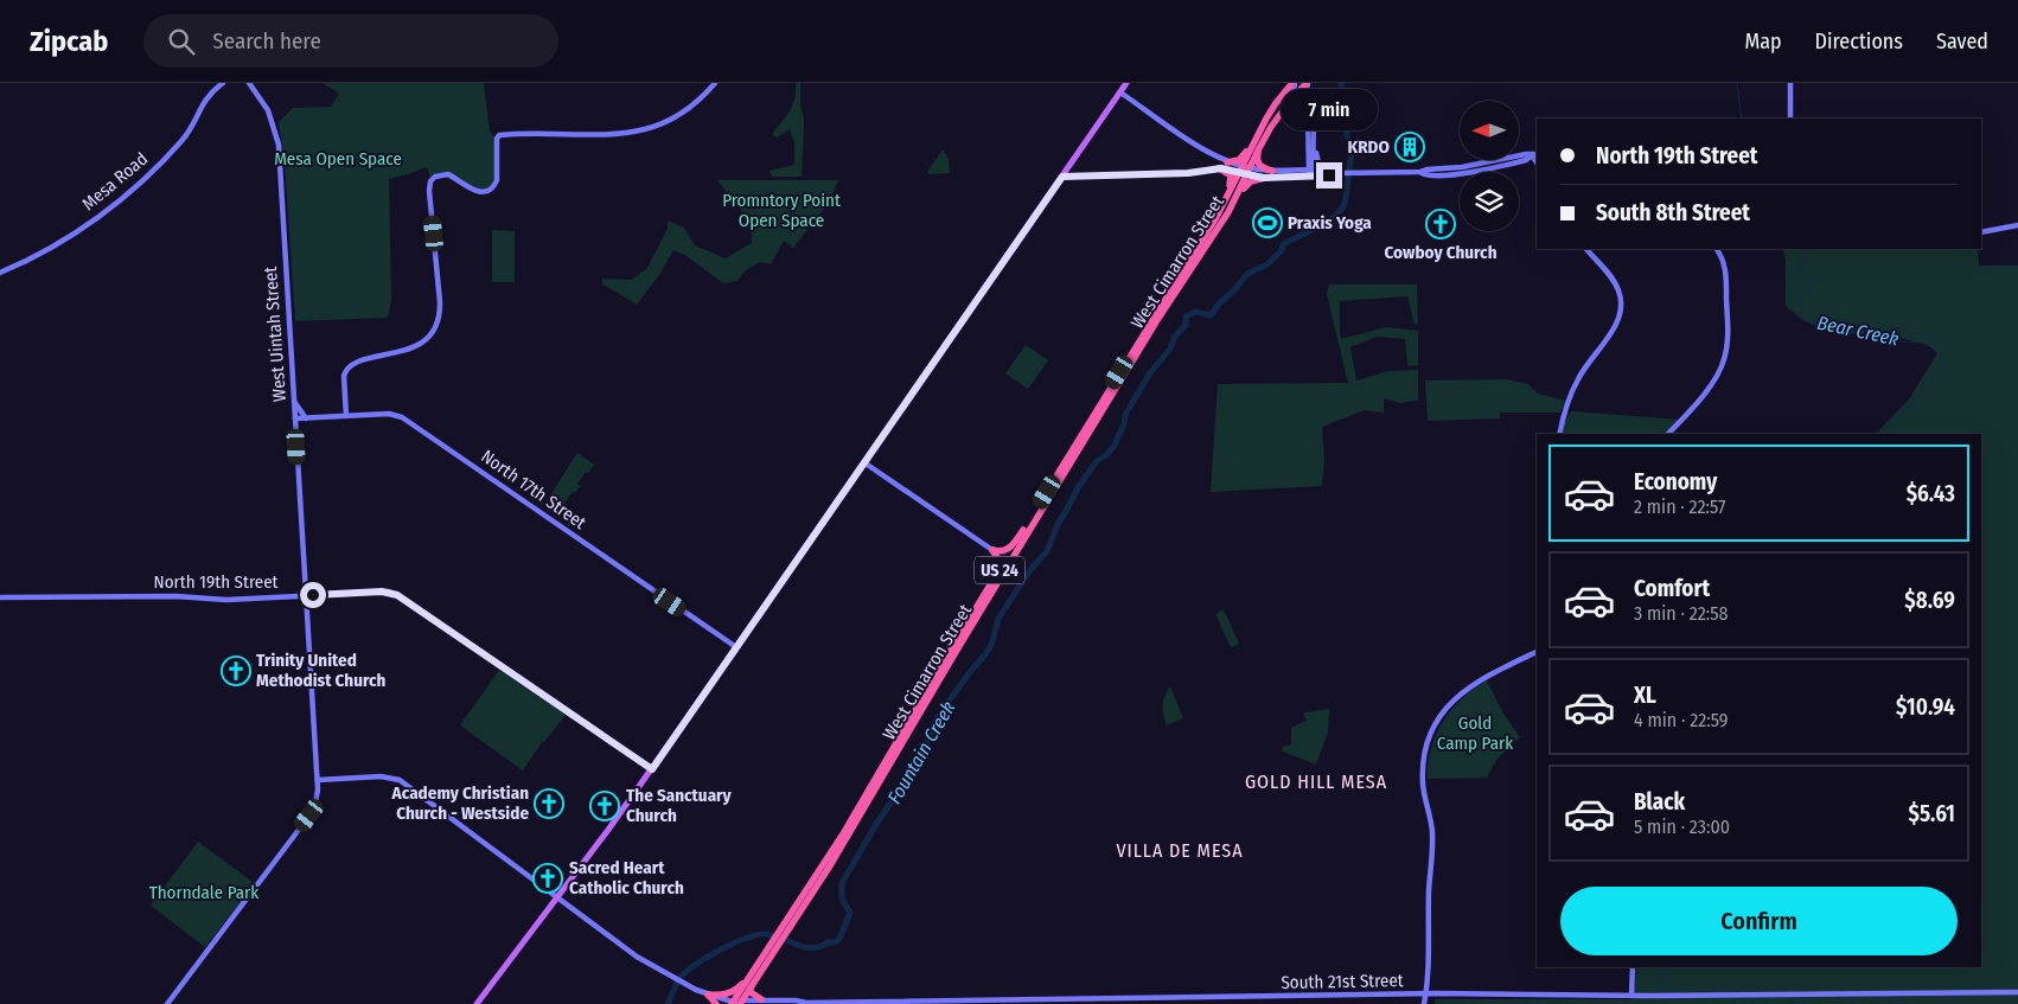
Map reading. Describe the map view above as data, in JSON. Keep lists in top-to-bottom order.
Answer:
{
  "streets": {
    "highway": ["West Cimarron Street", "US 24"],
    "main road": [
      "Mesa Road",
      "West Uintah Street",
      "North 17th Street",
      "North 19th Street",
      "South 21st Street"
    ]
  },
  "crossings": [
    ["West Cimarron Street", "South 21st Street"],
    ["West Uintah Street", "North 17th Street"],
    ["West Uintah Street", "North 19th Street"],
    ["West Uintah Street", "South 21st Street"]
  ],
  "districts": ["GOLD HILL MESA", "VILLA DE MESA"],
  "water": ["Bear Creek", "Fountain Creek"],
  "parks": [
    "Mesa Open Space",
    "Promntory Point Open Space",
    "Gold Camp Park",
    "Thorndale Park"
  ],
  "places": {
    "building": ["KRDO"],
    "sports": ["Praxis Yoga"],
    "church": [
      "Cowboy Church",
      "Trinity United Methodist Church",
      "Academy Christian Church - Westside",
      "The Sanctuary Church",
      "Sacred Heart Catholic Church"
    ]
  },
  "north": "left",
  "page": {
    "header": "Zipcab",
    "search": "Search here",
    "nav": ["Map", "Directions", "Saved"],
    "bubble": "7 min",
    "banner": ["North 19th Street", "South 8th Street"],
    "list": [
      {
        "name": "Economy",
        "note": "2 min · 22:57",
        "value": "$6.43"
      },
      {
        "name": "Comfort",
        "note": "3 min · 22:58",
        "value": "$8.69"
      },
      {
        "name": "XL",
        "note": "4 min · 22:59",
        "value": "$10.94"
      },
      {
        "name": "Black",
        "note": "5 min · 23:00",
        "value": "$5.61"
      }
    ],
    "buttons": "Confirm"
  }
}
